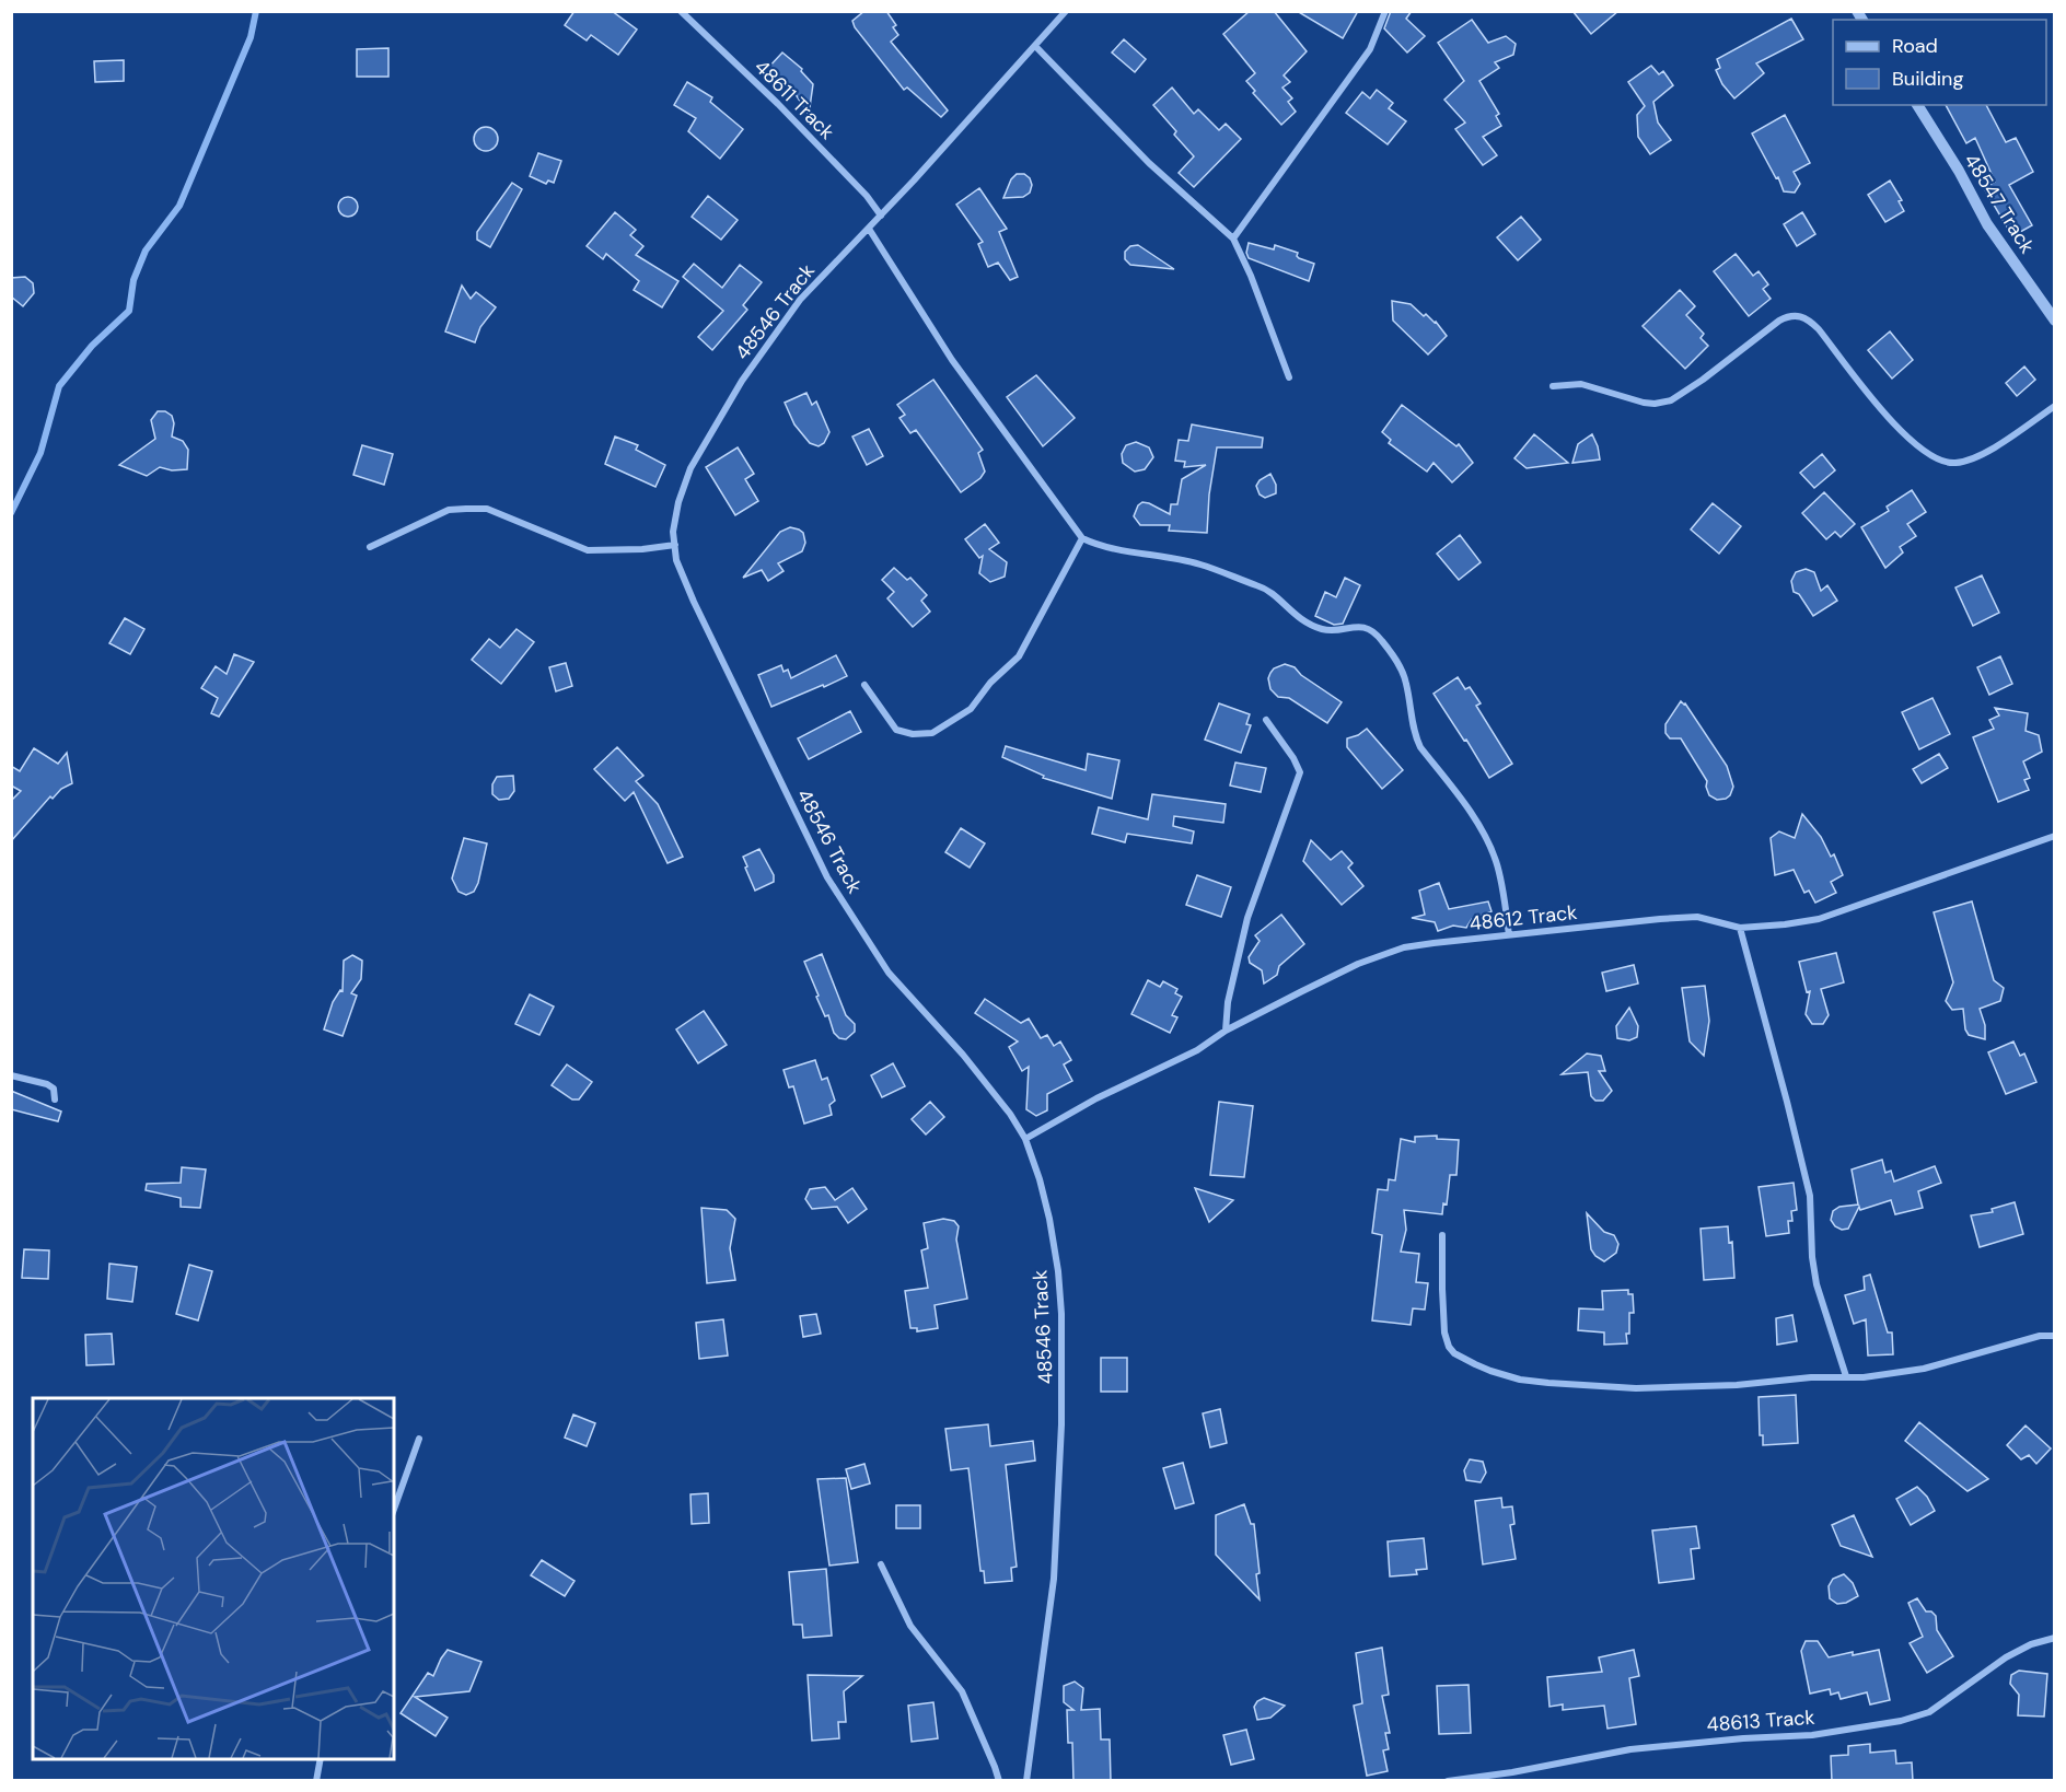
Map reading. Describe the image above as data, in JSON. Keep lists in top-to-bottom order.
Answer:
{
  "streets": {
    "street": [
      "48611 Track",
      "48547 Track",
      "48546 Track",
      "48612 Track",
      "48613 Track"
    ]
  },
  "crossings": [
    ["48611 Track", "48546 Track"],
    ["48546 Track", "48612 Track"]
  ],
  "legend": ["Road", "Building"]
}
